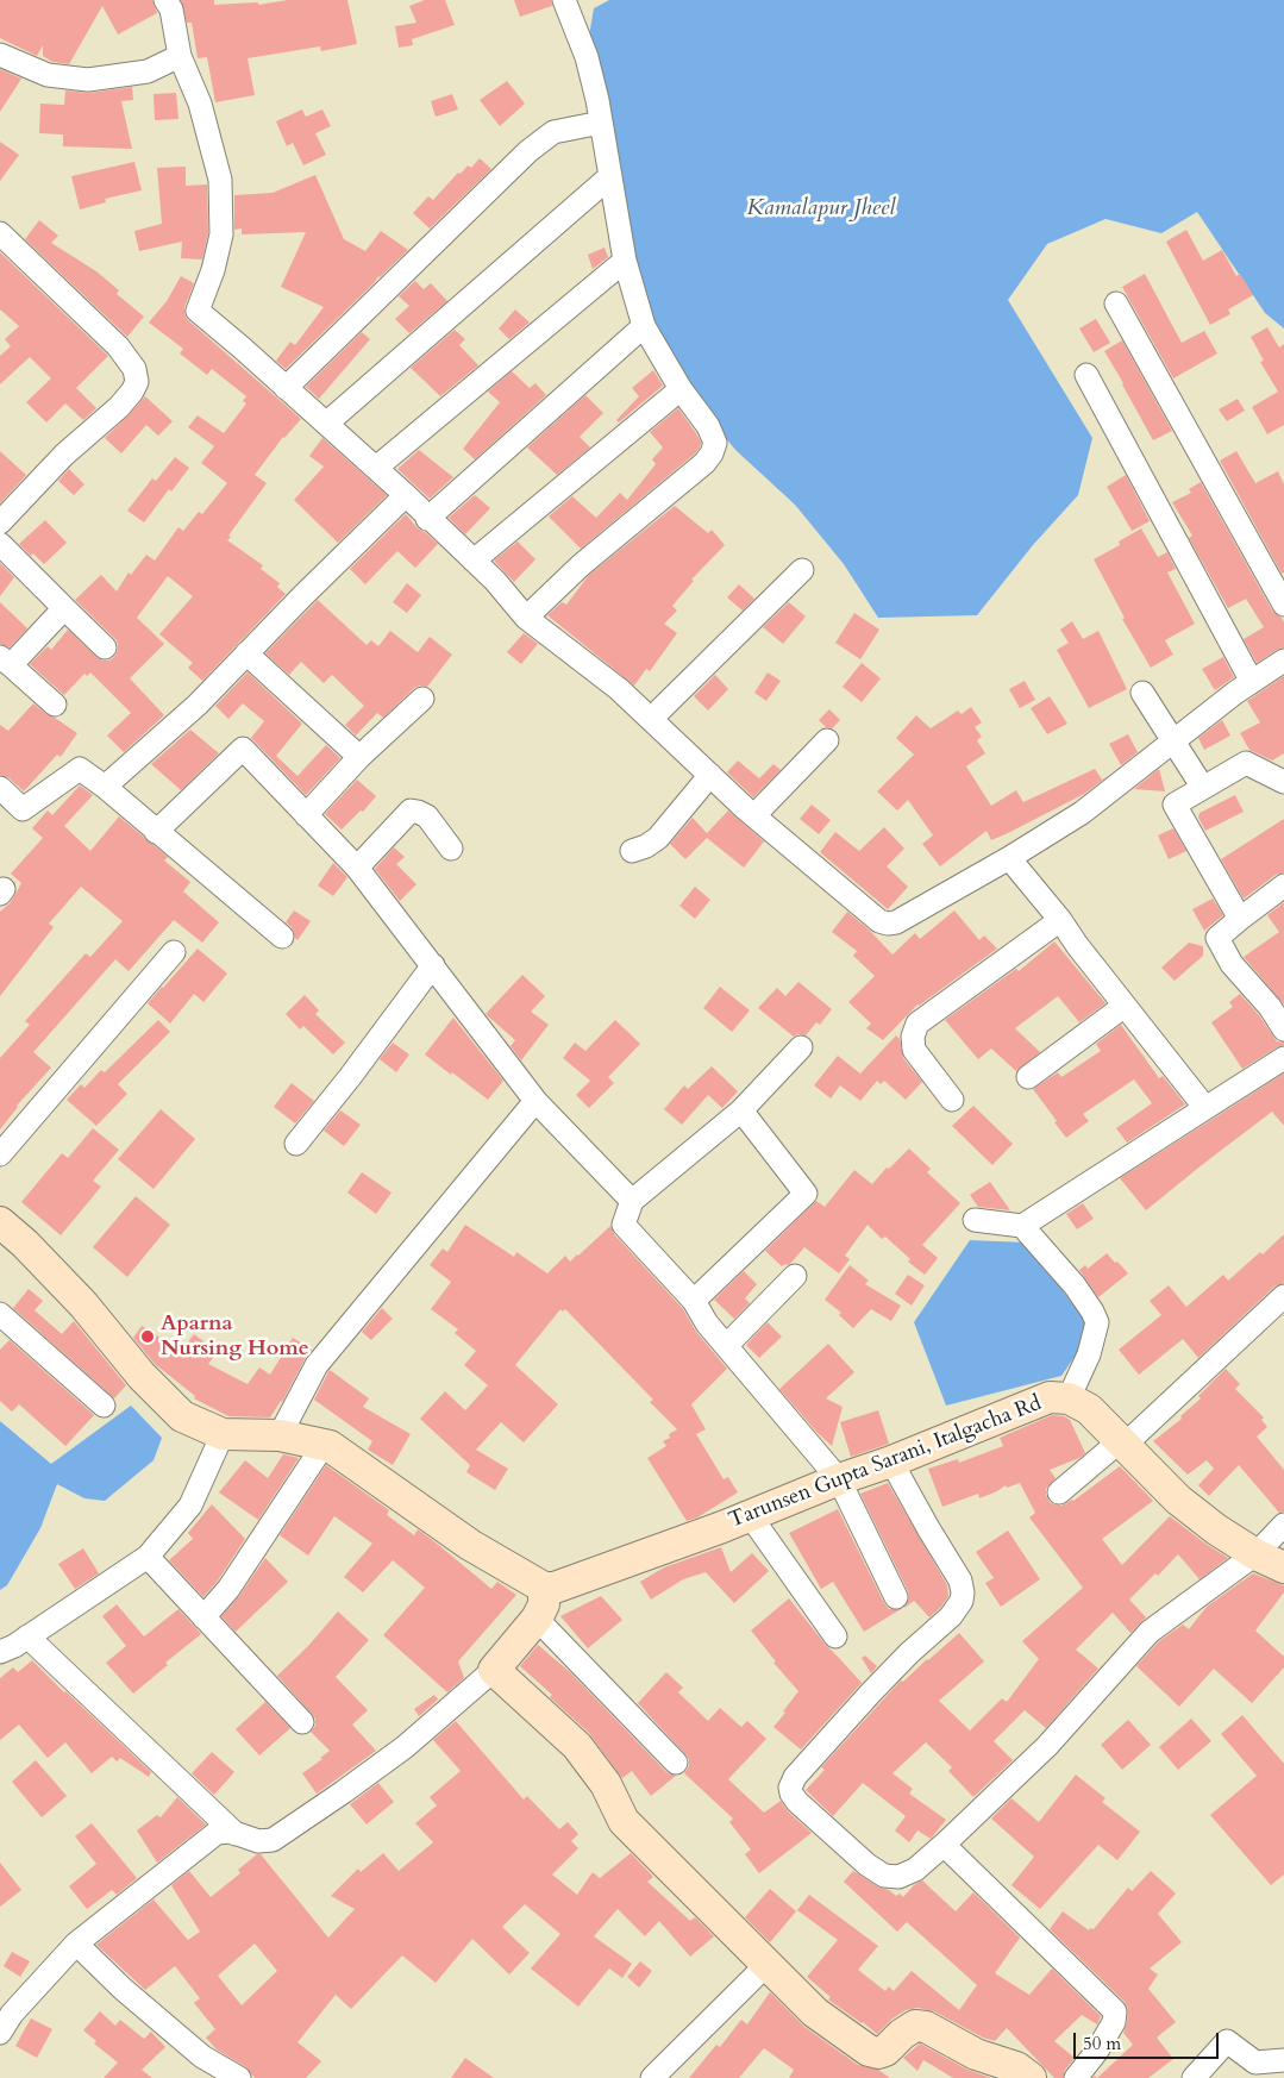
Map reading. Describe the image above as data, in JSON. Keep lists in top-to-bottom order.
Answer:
{
  "streets": {
    "street": ["Tarunsen Gupta Sarani, Italgacha Rd"]
  },
  "water": ["Kamalapur Jheel"],
  "places": ["Aparna Nursing Home"],
  "scale_bar": "50 m"
}
